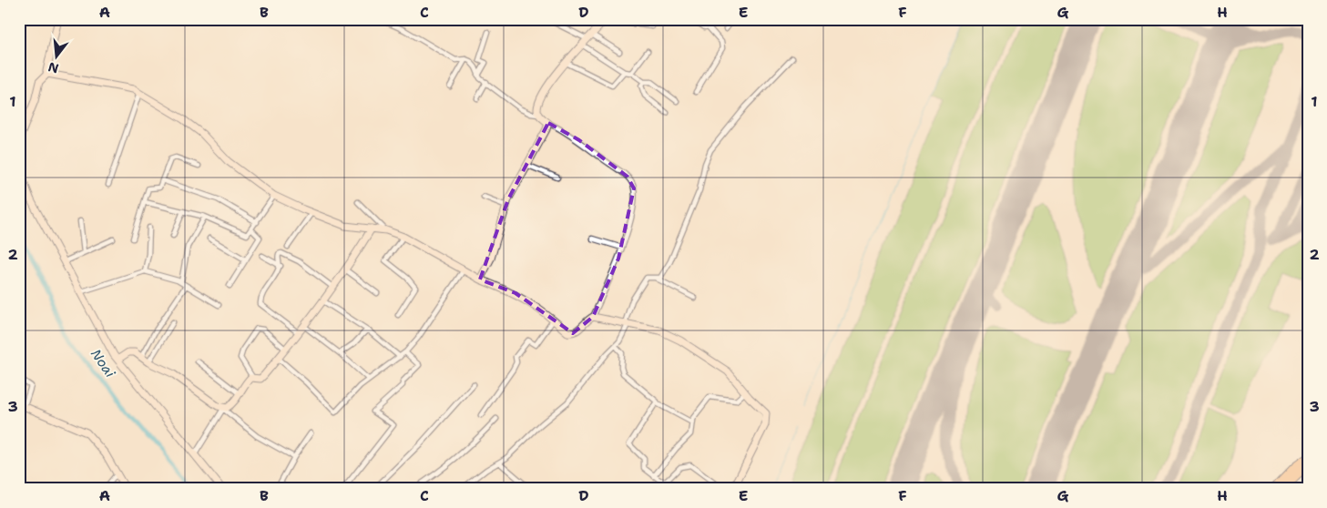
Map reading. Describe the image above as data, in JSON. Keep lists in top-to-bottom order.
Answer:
{
  "water": ["Noai"],
  "north": "bottom",
  "grid": {
    "columns": [
      "A",
      "B",
      "C",
      "D",
      "E",
      "F",
      "G",
      "H"
    ],
    "rows": ["1", "2", "3"]
  }
}
